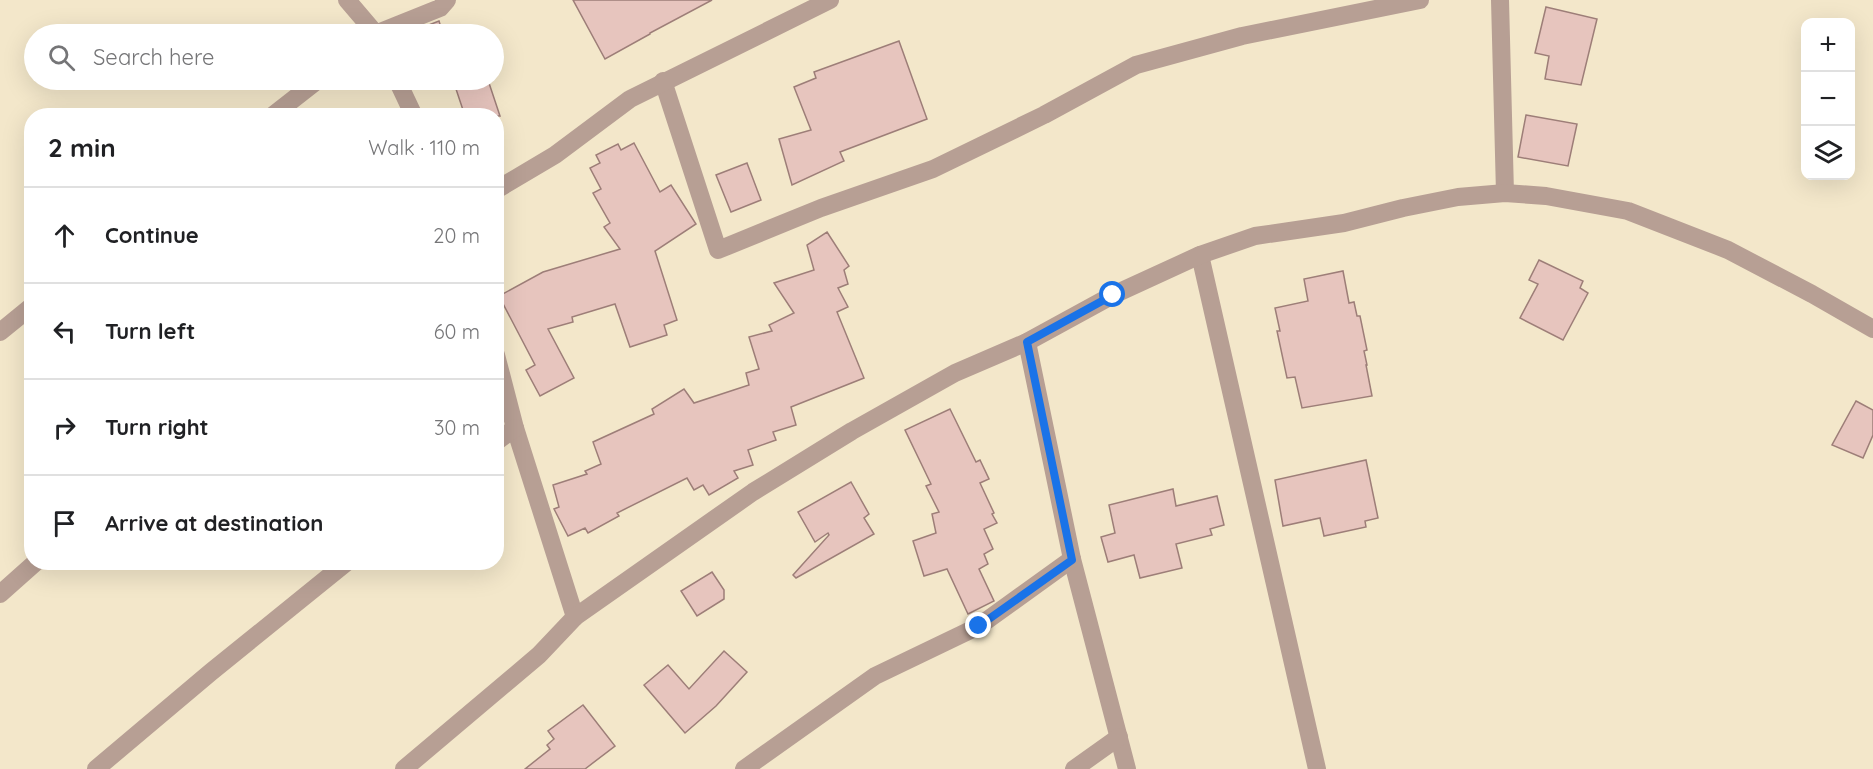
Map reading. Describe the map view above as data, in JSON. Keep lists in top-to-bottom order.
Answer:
{
  "page": {
    "map_buttons": ["+", "−"],
    "search": "Search here",
    "heading": ["2 min", "Walk · 110 m"],
    "list": [
      ["Continue", "20 m"],
      ["Turn left", "60 m"],
      ["Turn right", "30 m"],
      "Arrive at destination"
    ]
  }
}
